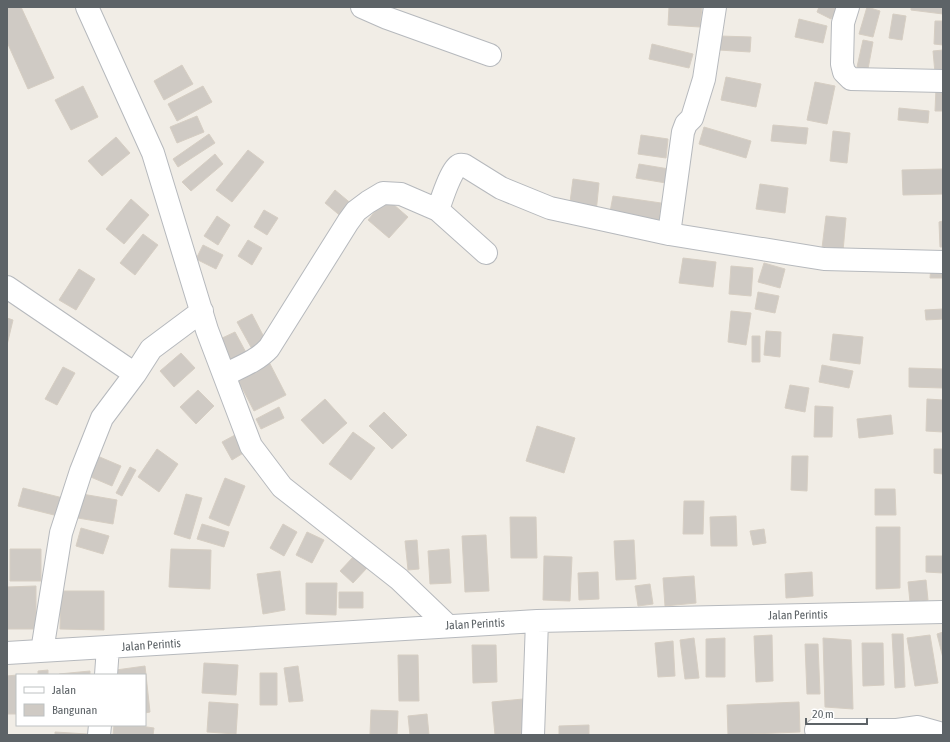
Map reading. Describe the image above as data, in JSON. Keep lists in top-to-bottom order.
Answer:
{
  "streets": {
    "street": ["Jalan Perintis"]
  },
  "legend": ["Jalan", "Bangunan"],
  "scale_bar": "20 m"
}
